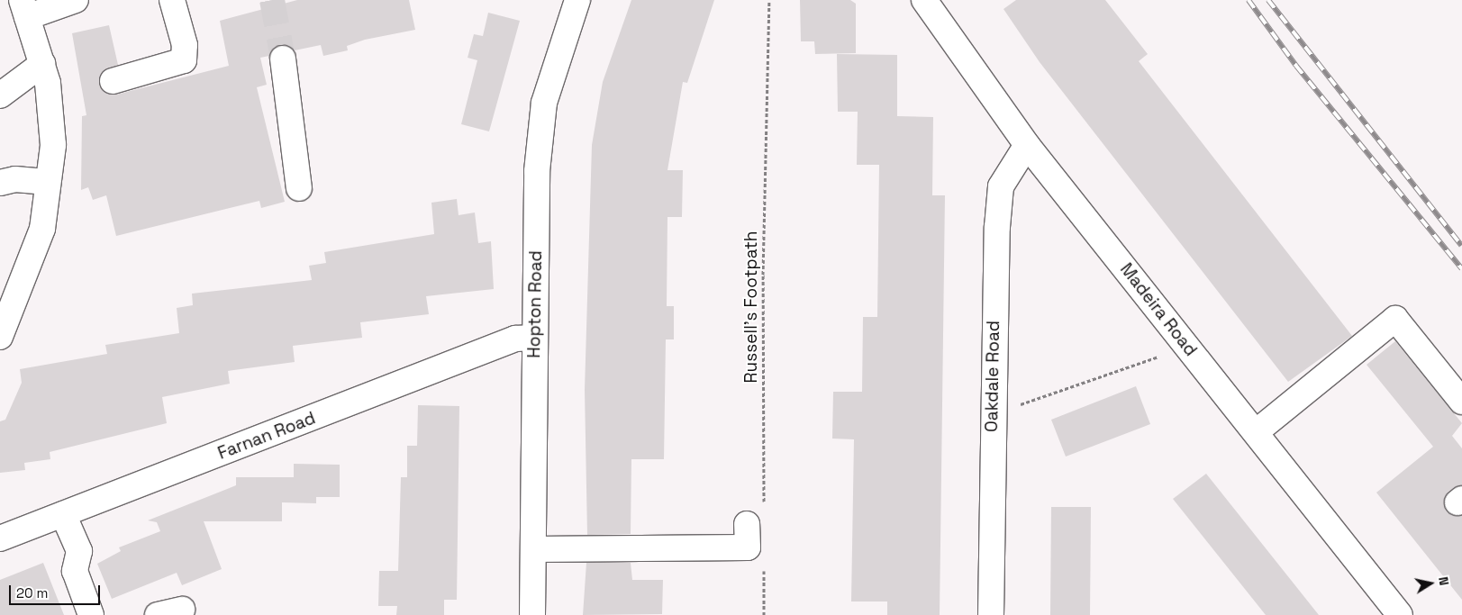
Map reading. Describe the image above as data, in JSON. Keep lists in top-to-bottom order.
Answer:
{
  "streets": {
    "street": [
      "Hopton Road",
      "Madeira Road",
      "Oakdale Road",
      "Farnan Road"
    ],
    "path": ["Russell's Footpath"]
  },
  "crossings": [
    ["Hopton Road", "Farnan Road"],
    ["Madeira Road", "Oakdale Road"]
  ],
  "scale_bar": "20 m",
  "north": "right"
}
